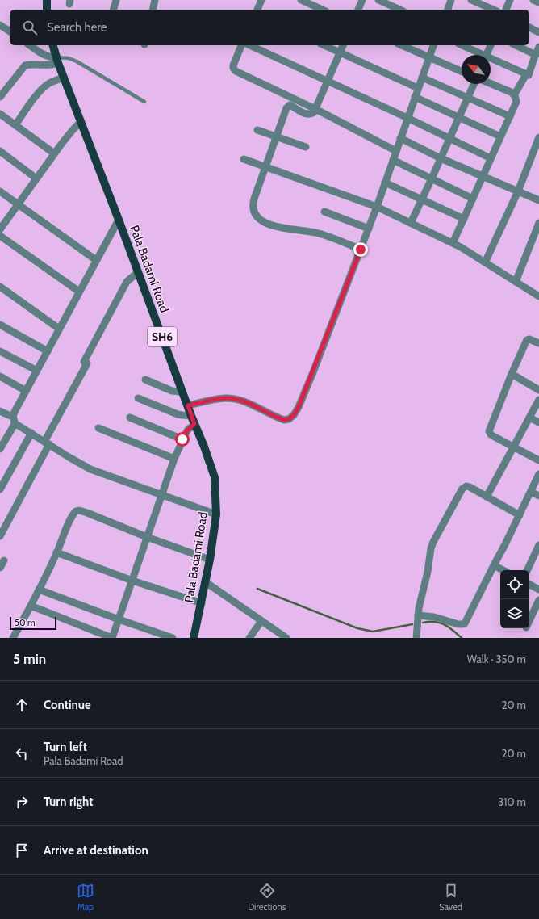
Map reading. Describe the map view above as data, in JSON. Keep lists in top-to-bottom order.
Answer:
{
  "streets": {
    "main road": ["Pala Badami Road", "SH6"]
  },
  "scale_bar": "50 m",
  "north": "top left",
  "page": {
    "search": "Search here",
    "scale": "50 m",
    "heading": ["5 min", "Walk · 350 m"],
    "list": [
      ["Continue", "20 m"],
      ["Turn left", "Pala Badami Road", "20 m"],
      ["Turn right", "310 m"],
      "Arrive at destination"
    ],
    "nav": ["Map", "Directions", "Saved"]
  }
}
